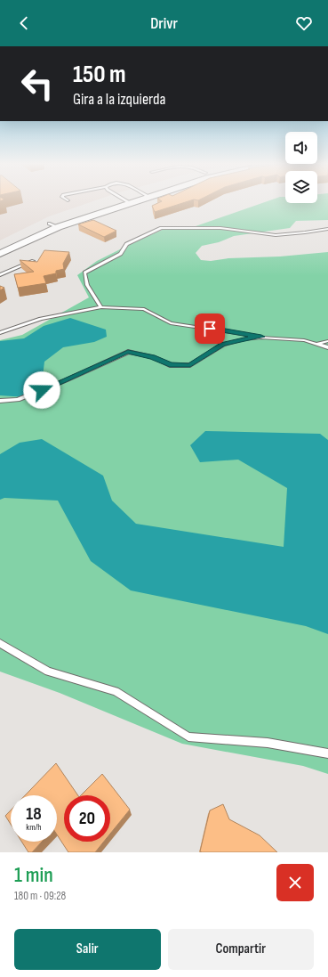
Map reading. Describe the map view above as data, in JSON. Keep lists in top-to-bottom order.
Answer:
{
  "page": {
    "header": "Drivr",
    "turn": ["150 m", "Gira a la izquierda"],
    "speed": "18 km/h",
    "limit": "20",
    "heading": ["1 min", "180 m · 09:28"],
    "buttons": ["Salir", "Compartir"]
  }
}
